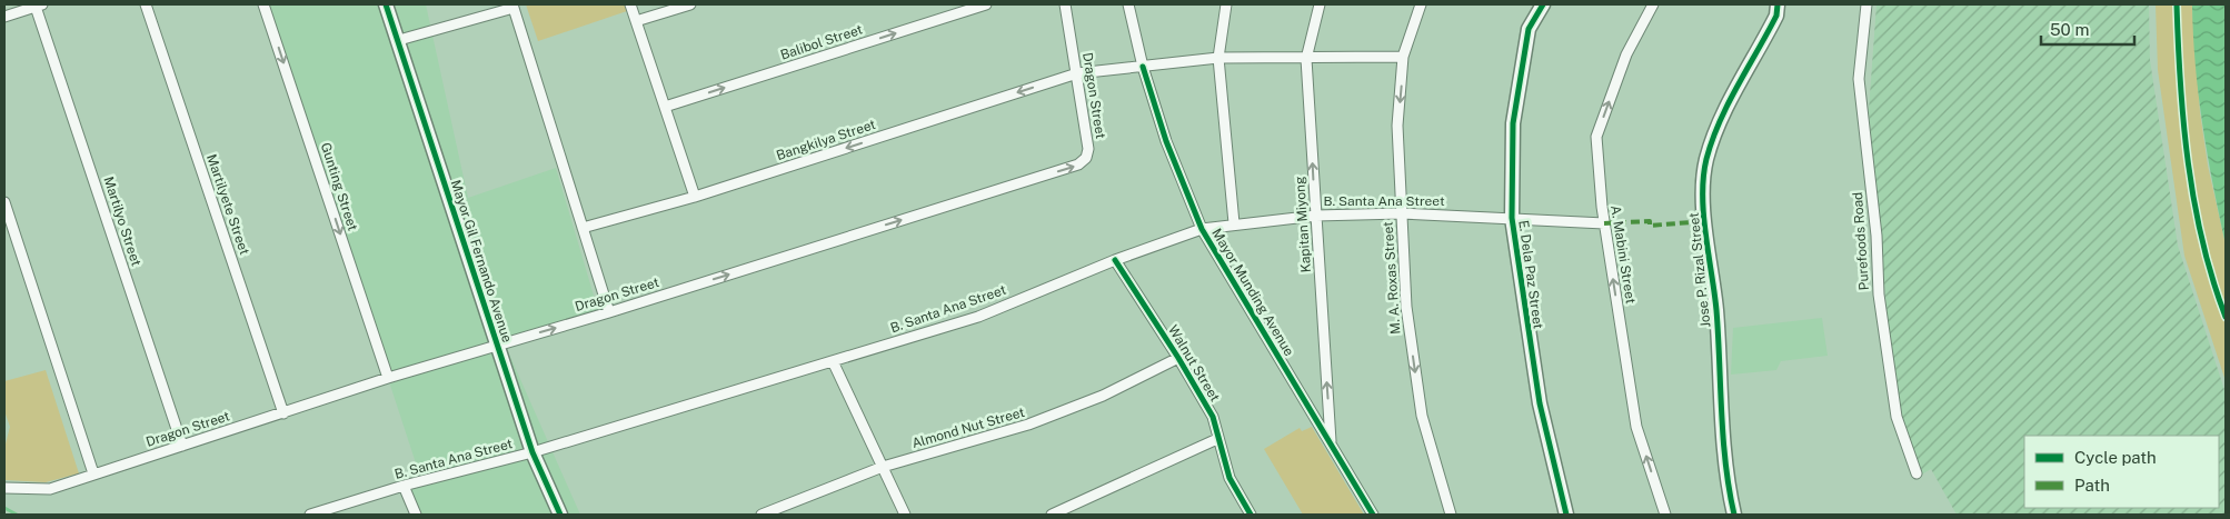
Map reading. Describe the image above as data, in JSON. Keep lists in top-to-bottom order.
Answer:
{
  "streets": {
    "street": [
      "Balibol Street",
      "Dragon Street",
      "Bangkilya Street",
      "Gunting Street",
      "B. Santa Ana Street",
      "Martilyete Street",
      "Martilyo Street",
      "Kapitan Miyong",
      "Purefoods Road",
      "A. Mabini Street",
      "Mayor Gil Fernando Avenue",
      "Jose P. Rizal Street",
      "E. Dela Paz Street",
      "M. A. Roxas Street",
      "Mayor Munding Avenue",
      "Walnut Street",
      "Almond Nut Street"
    ]
  },
  "crossings": [
    ["Dragon Street", "Bangkilya Street"],
    ["Dragon Street", "Gunting Street"],
    ["Dragon Street", "Martilyete Street"],
    ["Dragon Street", "Martilyo Street"],
    ["Dragon Street", "Mayor Gil Fernando Avenue"],
    ["Bangkilya Street", "Kapitan Miyong"],
    ["Bangkilya Street", "M. A. Roxas Street"],
    ["Bangkilya Street", "Mayor Munding Avenue"],
    ["B. Santa Ana Street", "Kapitan Miyong"],
    ["B. Santa Ana Street", "A. Mabini Street"],
    ["B. Santa Ana Street", "Mayor Gil Fernando Avenue"],
    ["B. Santa Ana Street", "E. Dela Paz Street"],
    ["B. Santa Ana Street", "M. A. Roxas Street"],
    ["B. Santa Ana Street", "Mayor Munding Avenue"],
    ["B. Santa Ana Street", "Walnut Street"],
    ["Kapitan Miyong", "Mayor Munding Avenue"],
    ["Walnut Street", "Almond Nut Street"]
  ],
  "one_way": [
    "Balibol Street",
    "Dragon Street",
    "Bangkilya Street",
    "Gunting Street",
    "A. Mabini Street",
    "M. A. Roxas Street"
  ],
  "legend": ["Cycle path", "Path"],
  "scale_bar": "50 m"
}
